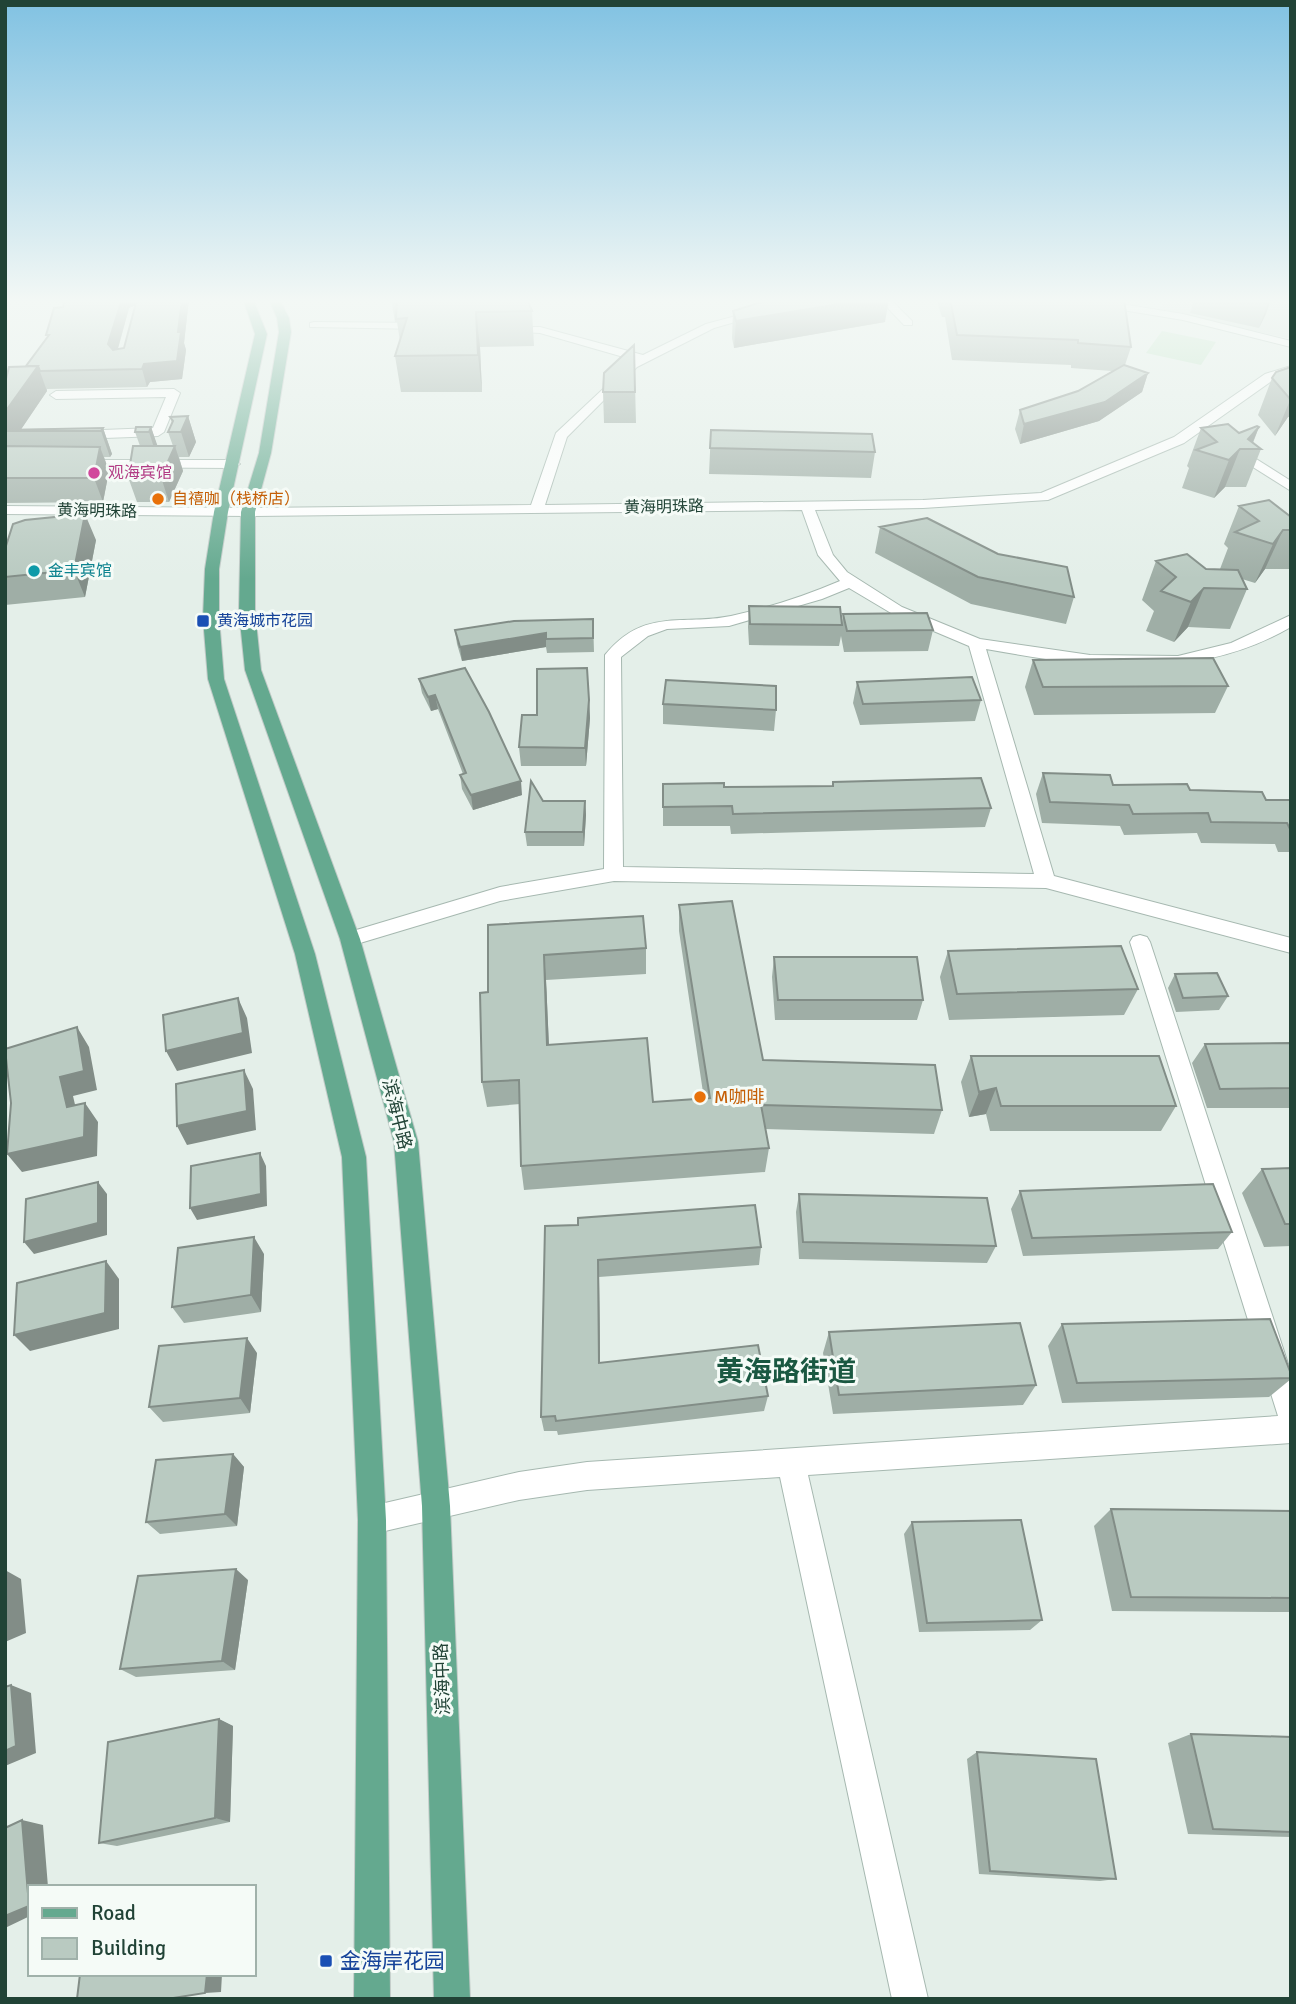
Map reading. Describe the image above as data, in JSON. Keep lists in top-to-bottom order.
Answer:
{
  "streets": {
    "main road": ["滨海中路"],
    "street": ["黄海明珠路"]
  },
  "crossings": [
    ["黄海明珠路", "滨海中路"]
  ],
  "districts": ["黄海路街道"],
  "places": {
    "other": [
      "观海宾馆",
      "自禧咖（栈桥店）",
      "金丰宾馆",
      "M咖啡"
    ],
    "transit": ["黄海城市花园", "金海岸花园"]
  },
  "legend": ["Road", "Building"]
}
